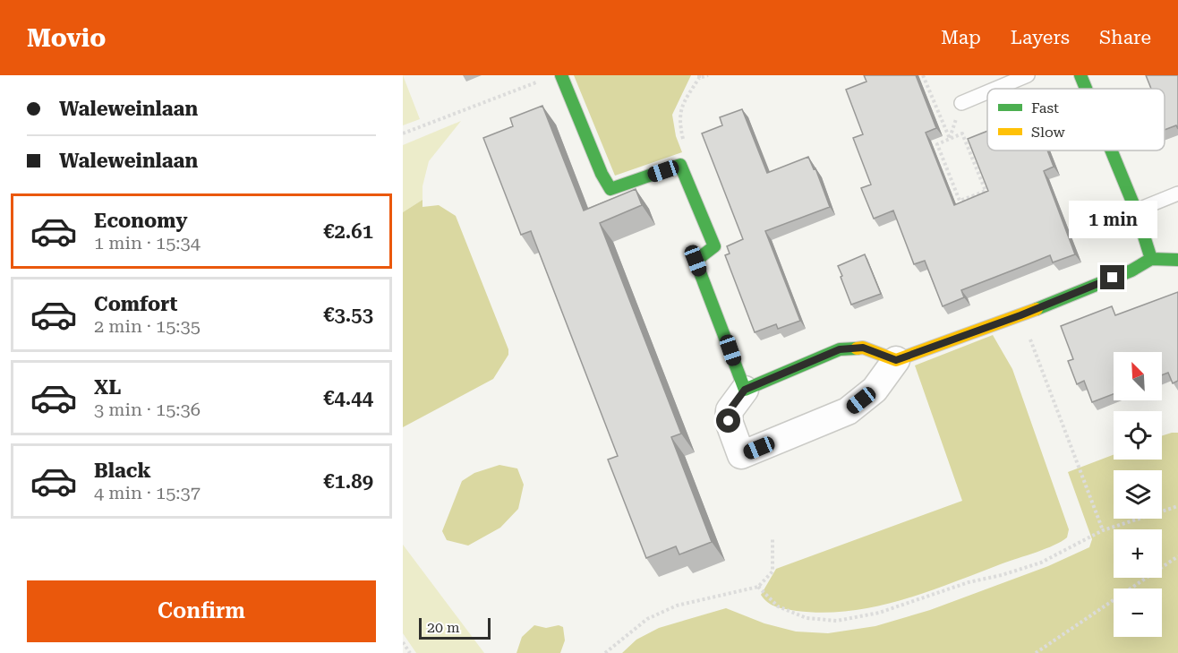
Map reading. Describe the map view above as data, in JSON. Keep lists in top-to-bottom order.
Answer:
{
  "legend": ["Fast", "Slow"],
  "scale_bar": "20 m",
  "north": "top left",
  "page": {
    "header": "Movio",
    "nav": ["Map", "Layers", "Share"],
    "banner": ["Waleweinlaan", "Waleweinlaan"],
    "list": [
      {
        "name": "Economy",
        "note": "1 min · 15:34",
        "value": "€2.61"
      },
      {
        "name": "Comfort",
        "note": "2 min · 15:35",
        "value": "€3.53"
      },
      {
        "name": "XL",
        "note": "3 min · 15:36",
        "value": "€4.44"
      },
      {
        "name": "Black",
        "note": "4 min · 15:37",
        "value": "€1.89"
      }
    ],
    "bubble": "1 min",
    "map_buttons": ["+", "−"],
    "buttons": "Confirm",
    "scale": "20 m"
  }
}
